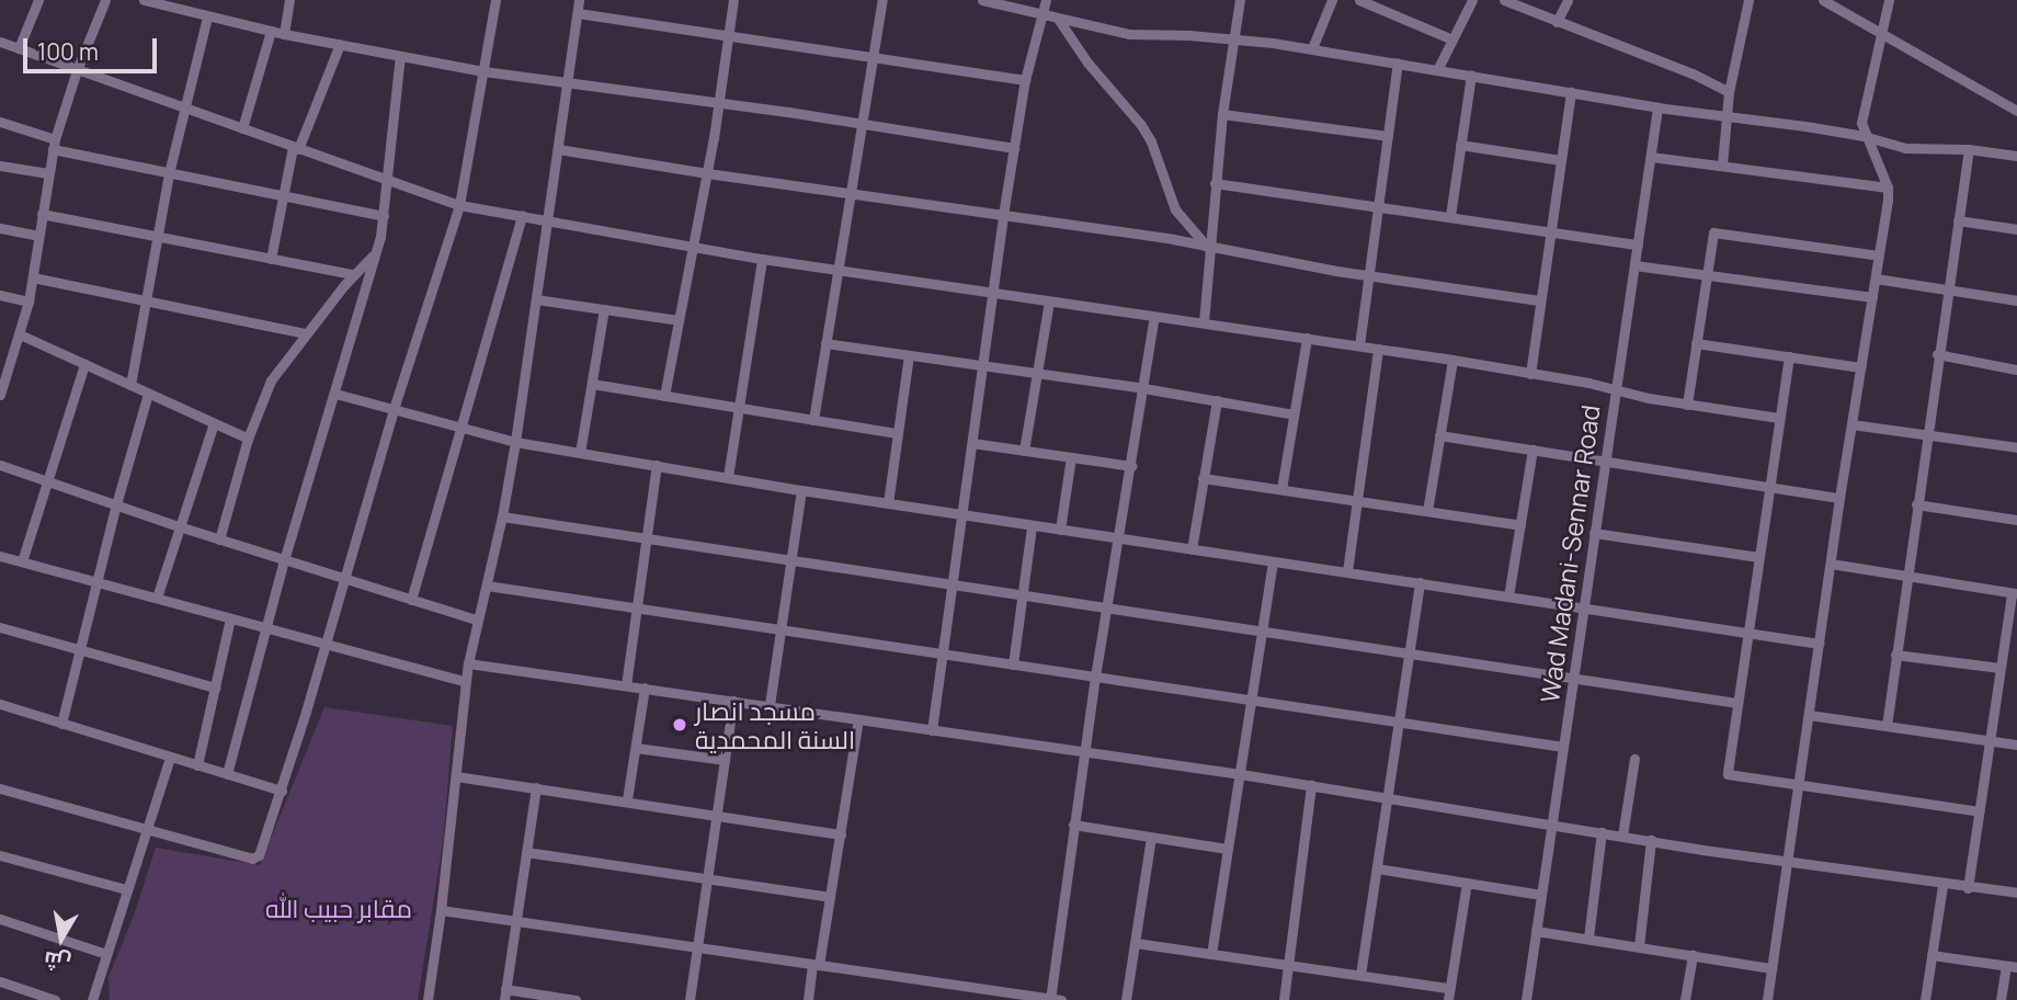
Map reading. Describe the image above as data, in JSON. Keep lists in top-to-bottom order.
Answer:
{
  "streets": {
    "street": ["Wad Madani-Sennar Road"]
  },
  "parks": ["مقابر حبيب الله"],
  "places": ["مسجد انصار السنة المحمدية"],
  "scale_bar": "100 m",
  "north": "bottom"
}
